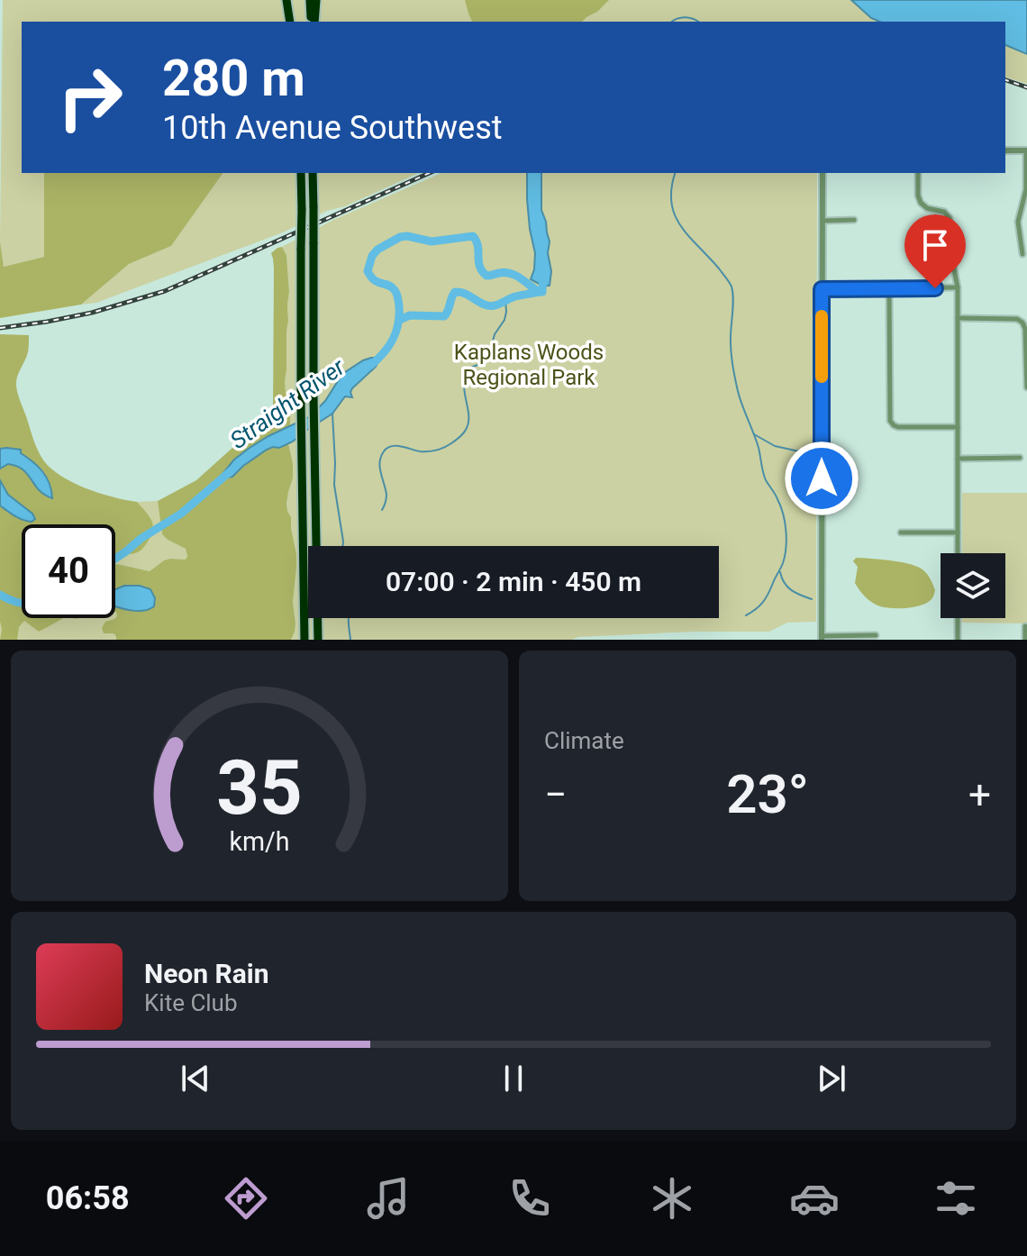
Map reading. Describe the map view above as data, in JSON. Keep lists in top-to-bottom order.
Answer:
{
  "water": ["Straight River"],
  "parks": ["Kaplans Woods Regional Park"],
  "page": {
    "turn": ["280 m", "10th Avenue Southwest"],
    "limit": "40",
    "trip": "07:00 · 2 min · 450 m",
    "tile": "Climate",
    "heat": ["−", "23°", "+"],
    "song": ["Neon Rain", "Kite Club"],
    "tabs": "06:58",
    "gauge": ["35", "km/h"]
  }
}
